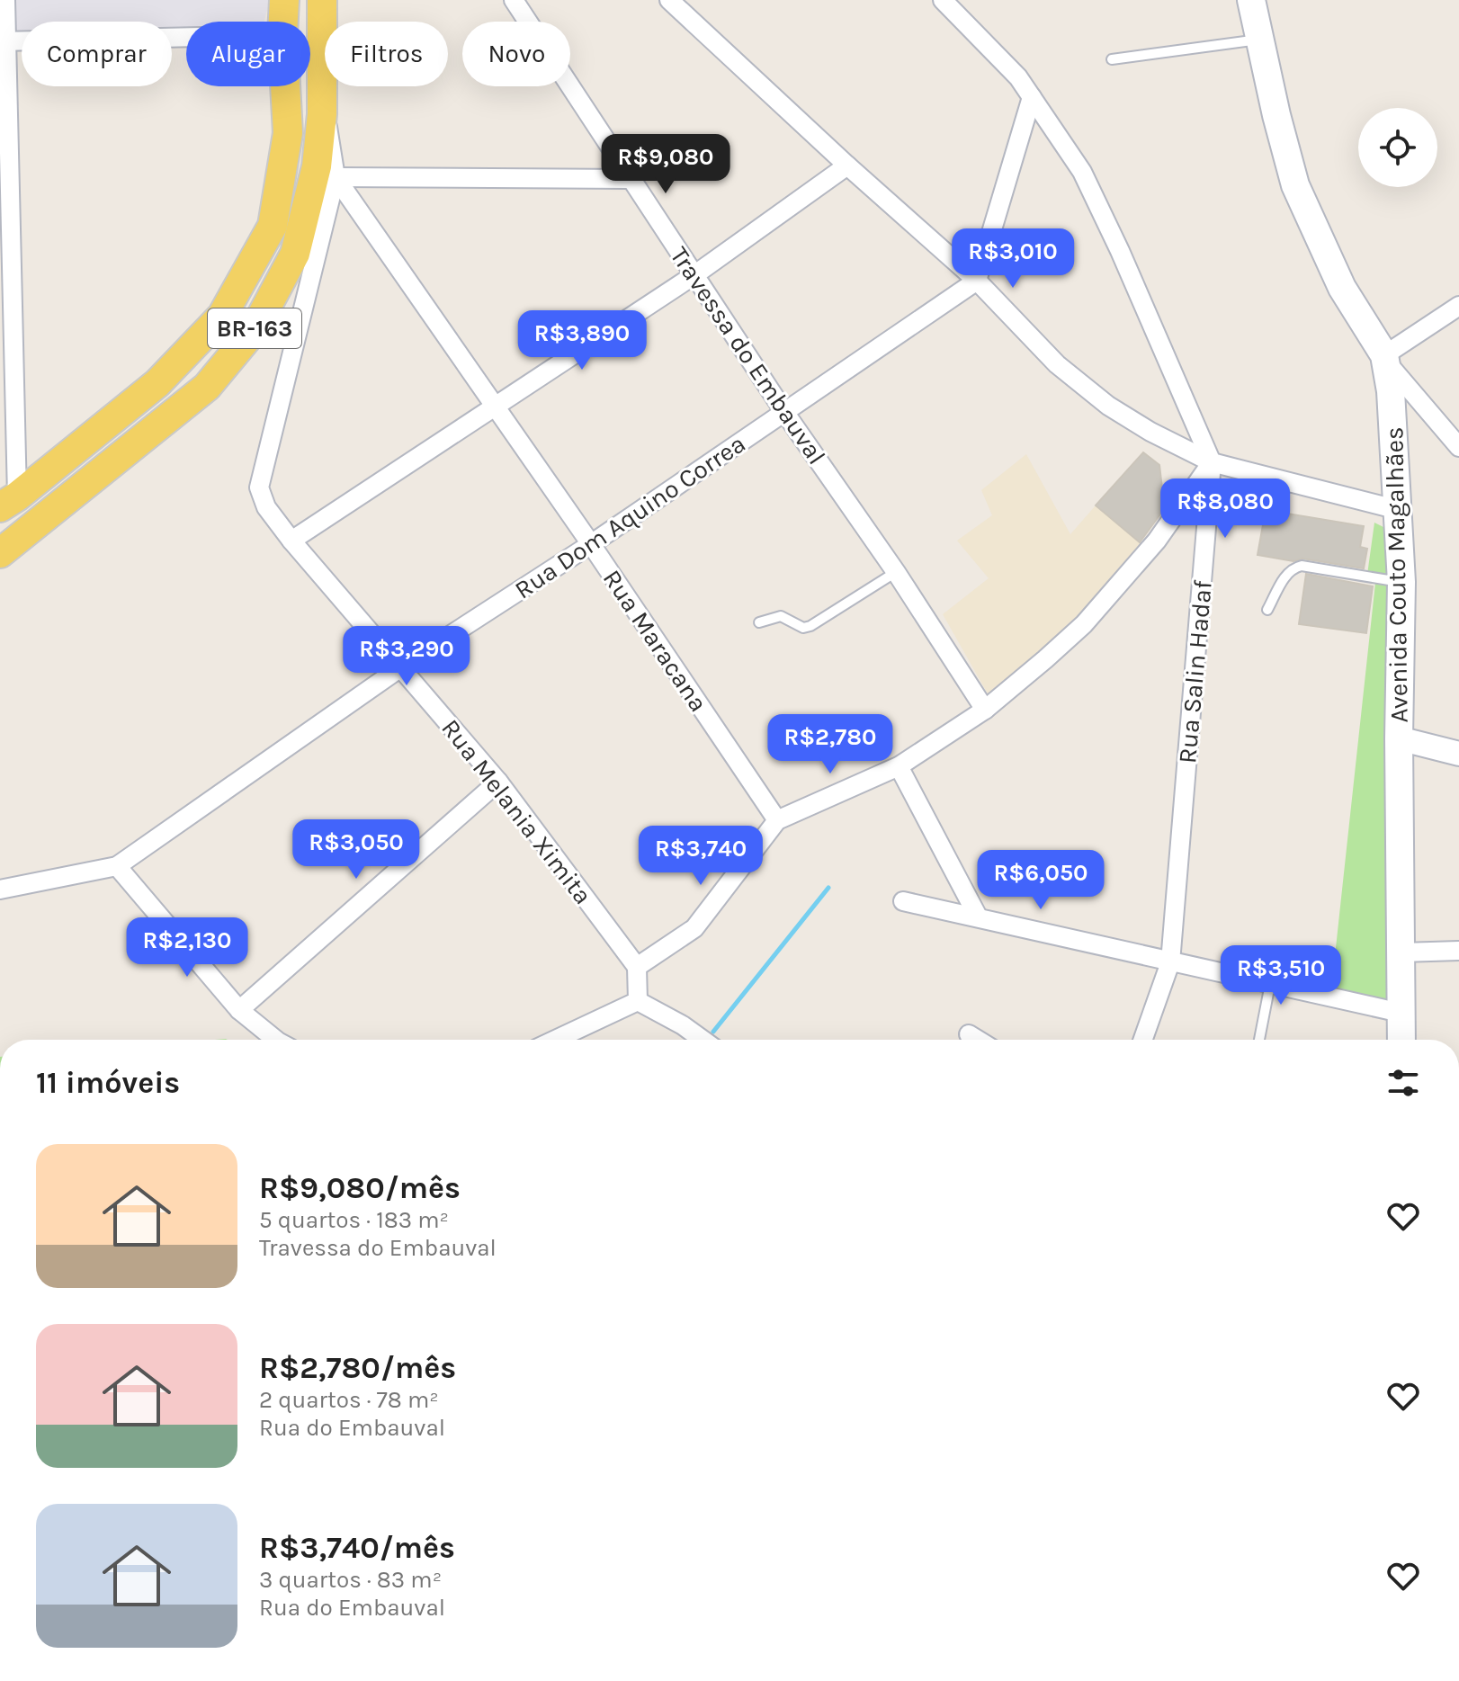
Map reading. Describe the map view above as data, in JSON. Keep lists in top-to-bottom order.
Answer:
{
  "streets": {
    "main road": ["BR-163", "Avenida Couto Magalhães"],
    "street": [
      "Travessa do Embauval",
      "Rua Dom Aquino Correa",
      "Rua Maracana",
      "Rua Salin Hadaf",
      "Rua Melania Ximita"
    ]
  },
  "crossings": [
    ["BR-163", "Rua Melania Ximita"],
    ["Travessa do Embauval", "Rua Dom Aquino Correa"],
    ["Rua Dom Aquino Correa", "Rua Maracana"],
    ["Rua Dom Aquino Correa", "Rua Melania Ximita"],
    ["Rua Maracana", "Rua Melania Ximita"]
  ],
  "page": {
    "chip": [
      "Comprar",
      "Alugar",
      "Filtros",
      "Novo"
    ],
    "price": [
      "R$9,080",
      "R$3,010",
      "R$3,890",
      "R$8,080",
      "R$3,290",
      "R$2,780",
      "R$3,050",
      "R$3,740",
      "R$6,050",
      "R$2,130",
      "R$3,510"
    ],
    "heading": "11 imóveis",
    "list": [
      {
        "name": "R$9,080/mês",
        "note": "5 quartos · 183 m² · Travessa do Embauval"
      },
      {
        "name": "R$2,780/mês",
        "note": "2 quartos · 78 m² · Rua do Embauval"
      },
      {
        "name": "R$3,740/mês",
        "note": "3 quartos · 83 m² · Rua do Embauval"
      }
    ]
  }
}
